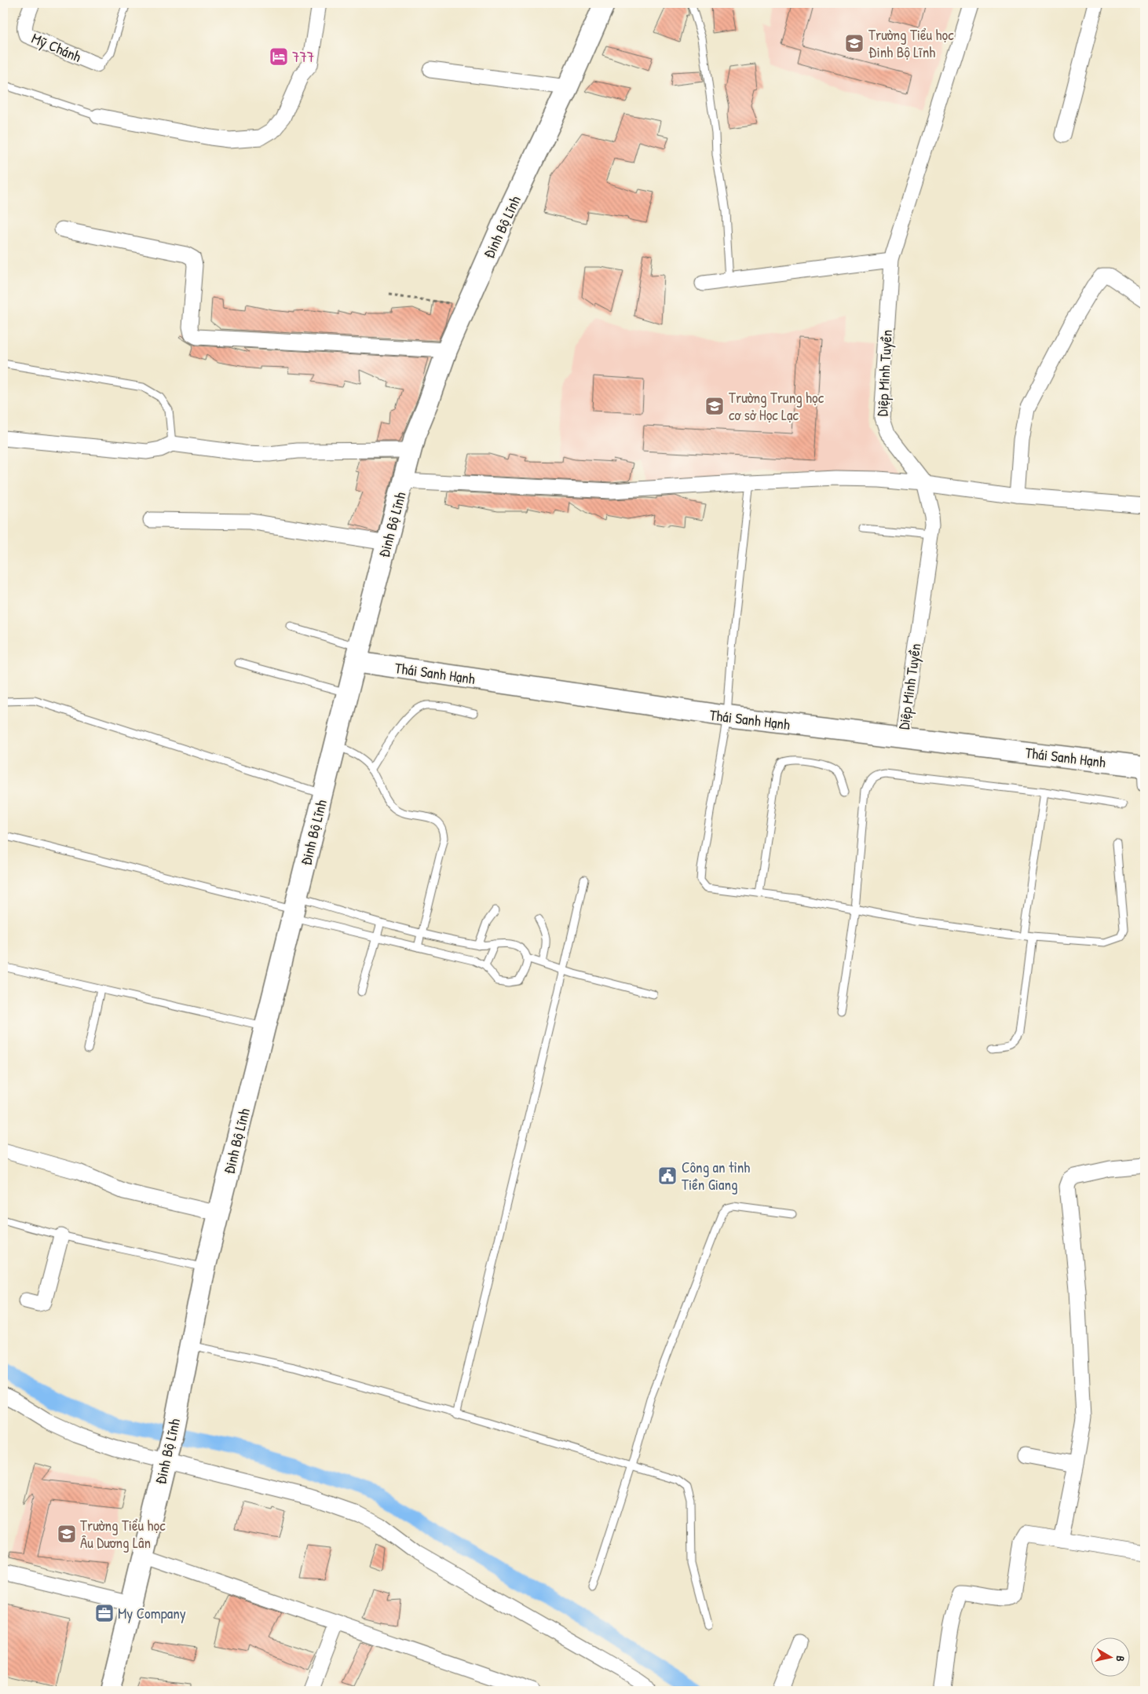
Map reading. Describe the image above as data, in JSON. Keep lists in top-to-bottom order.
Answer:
{
  "streets": {
    "main road": ["Đinh Bộ Lĩnh", "Thái Sanh Hạnh"],
    "street": ["Mỹ Chánh", "Diệp Minh Tuyền"]
  },
  "crossings": [
    ["Đinh Bộ Lĩnh", "Thái Sanh Hạnh"],
    ["Diệp Minh Tuyền", "Thái Sanh Hạnh"]
  ],
  "places": {
    "school or university": ["Trường Tiểu học Đinh Bộ Lĩnh", "Trường Trung học cơ sở Học Lạc", "Trường Tiểu học Âu Dương Lân"],
    "hotel": ["777"],
    "public building": ["Công an tỉnh Tiền Giang"],
    "office": ["My Company"]
  },
  "north": "right"
}
